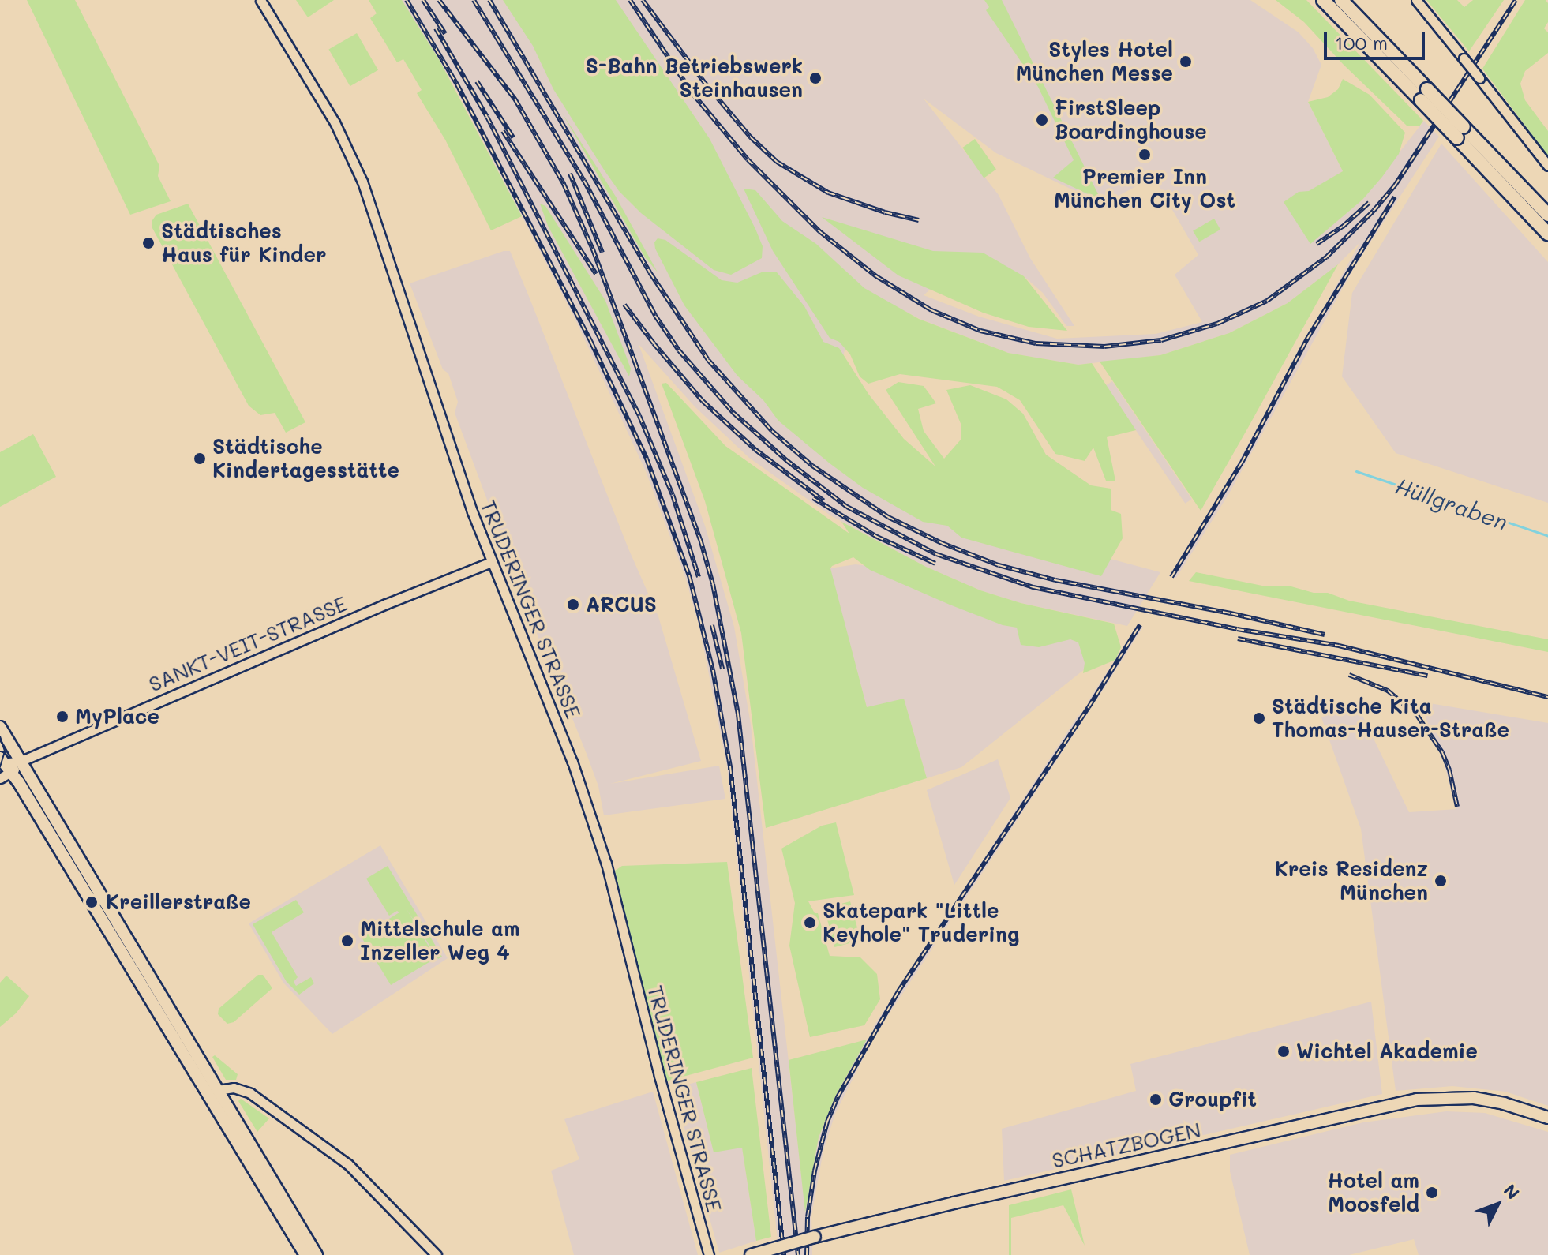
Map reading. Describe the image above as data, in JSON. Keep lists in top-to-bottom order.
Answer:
{
  "streets": {
    "main road": ["SCHATZBOGEN"],
    "street": ["TRUDERINGER STRASSE", "SANKT-VEIT-STRASSE"]
  },
  "crossings": [
    ["TRUDERINGER STRASSE", "SANKT-VEIT-STRASSE"]
  ],
  "water": ["Hüllgraben"],
  "places": [
    "Styles Hotel München Messe",
    "S-Bahn Betriebswerk Steinhausen",
    "FirstSleep Boardinghouse",
    "Premier Inn München City Ost",
    "Städtisches Haus für Kinder",
    "Städtische Kindertagesstätte",
    "ARCUS",
    "MyPlace",
    "Städtische Kita Thomas-Hauser-Straße",
    "Kreis Residenz München",
    "Kreillerstraße",
    "Skatepark \"Little Keyhole\" Trudering",
    "Mittelschule am Inzeller Weg 4",
    "Wichtel Akademie",
    "Groupfit",
    "Hotel am Moosfeld"
  ],
  "scale_bar": "100 m",
  "north": "top right"
}
